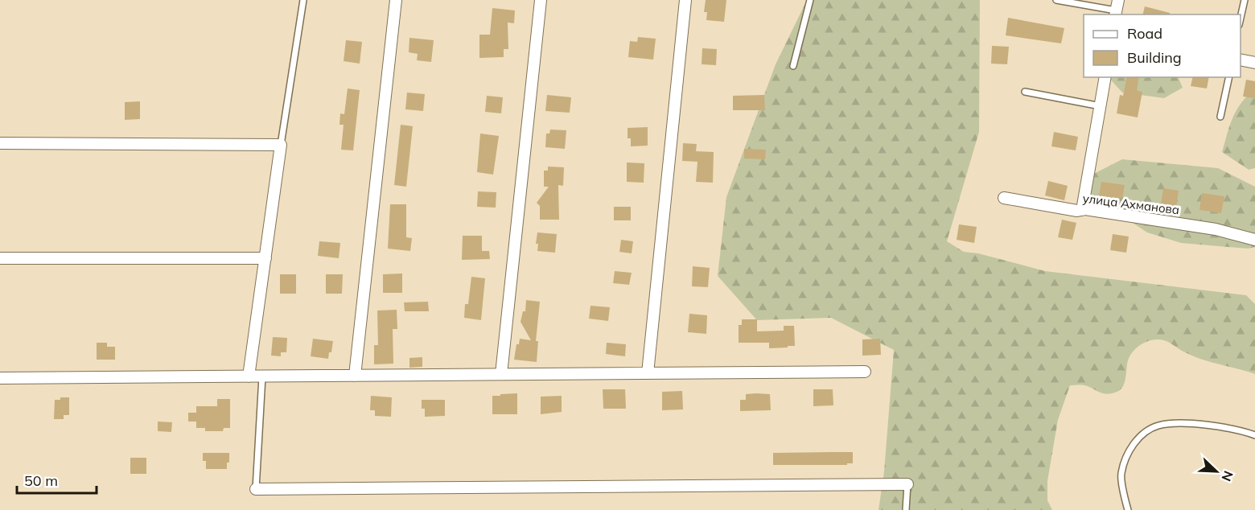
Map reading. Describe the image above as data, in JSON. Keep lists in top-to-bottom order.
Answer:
{
  "streets": {
    "street": ["улица Ахманова"]
  },
  "legend": ["Road", "Building"],
  "scale_bar": "50 m",
  "north": "bottom right"
}
